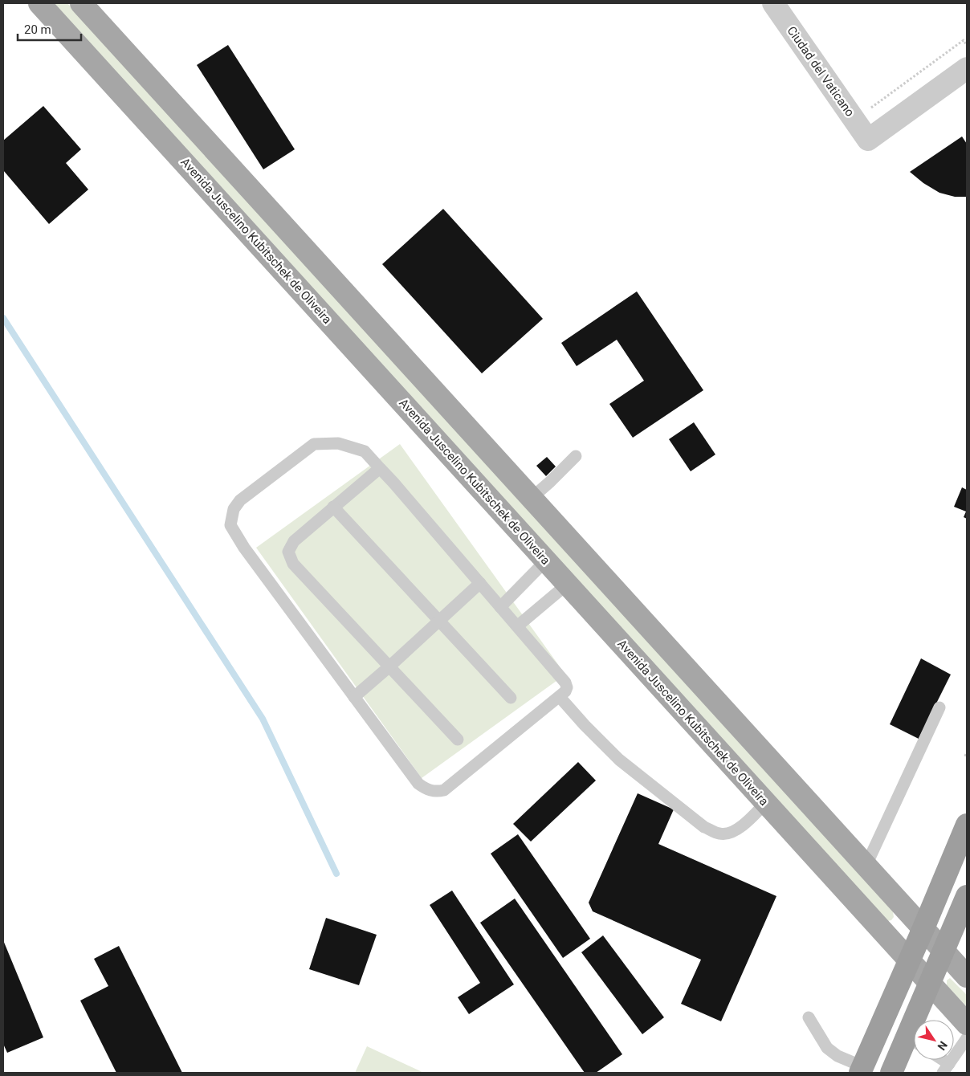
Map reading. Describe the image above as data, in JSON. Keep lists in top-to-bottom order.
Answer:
{
  "streets": {
    "main road": ["Avenida Juscelino Kubitschek de Oliveira"],
    "street": ["Ciudad del Vaticano"]
  },
  "scale_bar": "20 m",
  "north": "bottom right"
}
